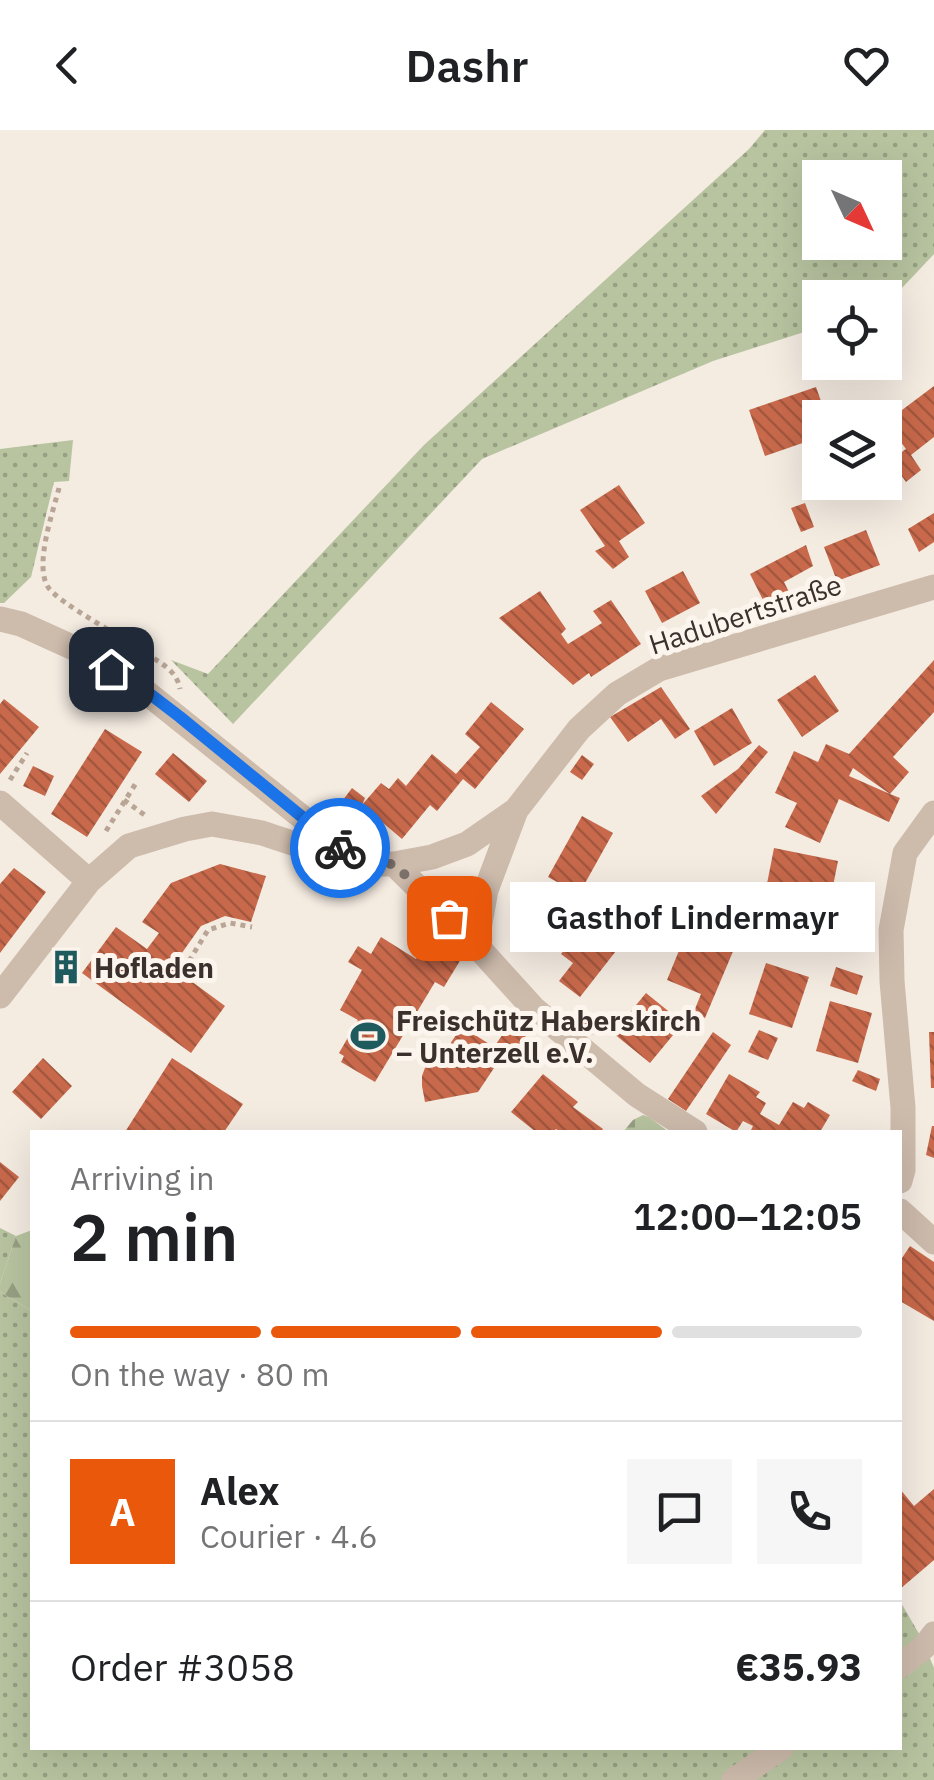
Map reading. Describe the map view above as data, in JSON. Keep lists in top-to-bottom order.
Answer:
{
  "streets": {
    "street": ["Hadubertstraße"]
  },
  "places": {
    "other": ["Gasthof Lindermayr"],
    "building": ["Hofladen"],
    "sports": ["Freischütz Haberskirch – Unterzell e.V."]
  },
  "north": "bottom right",
  "page": {
    "header": "Dashr",
    "bubble": "Gasthof Lindermayr",
    "heading": ["2 min", "Arriving in", "12:00–12:05"],
    "panel": [
      "Alex",
      "Courier · 4.6",
      "Order #3058",
      "€35.93"
    ],
    "bar": "On the way · 80 m",
    "round": "A"
  }
}
